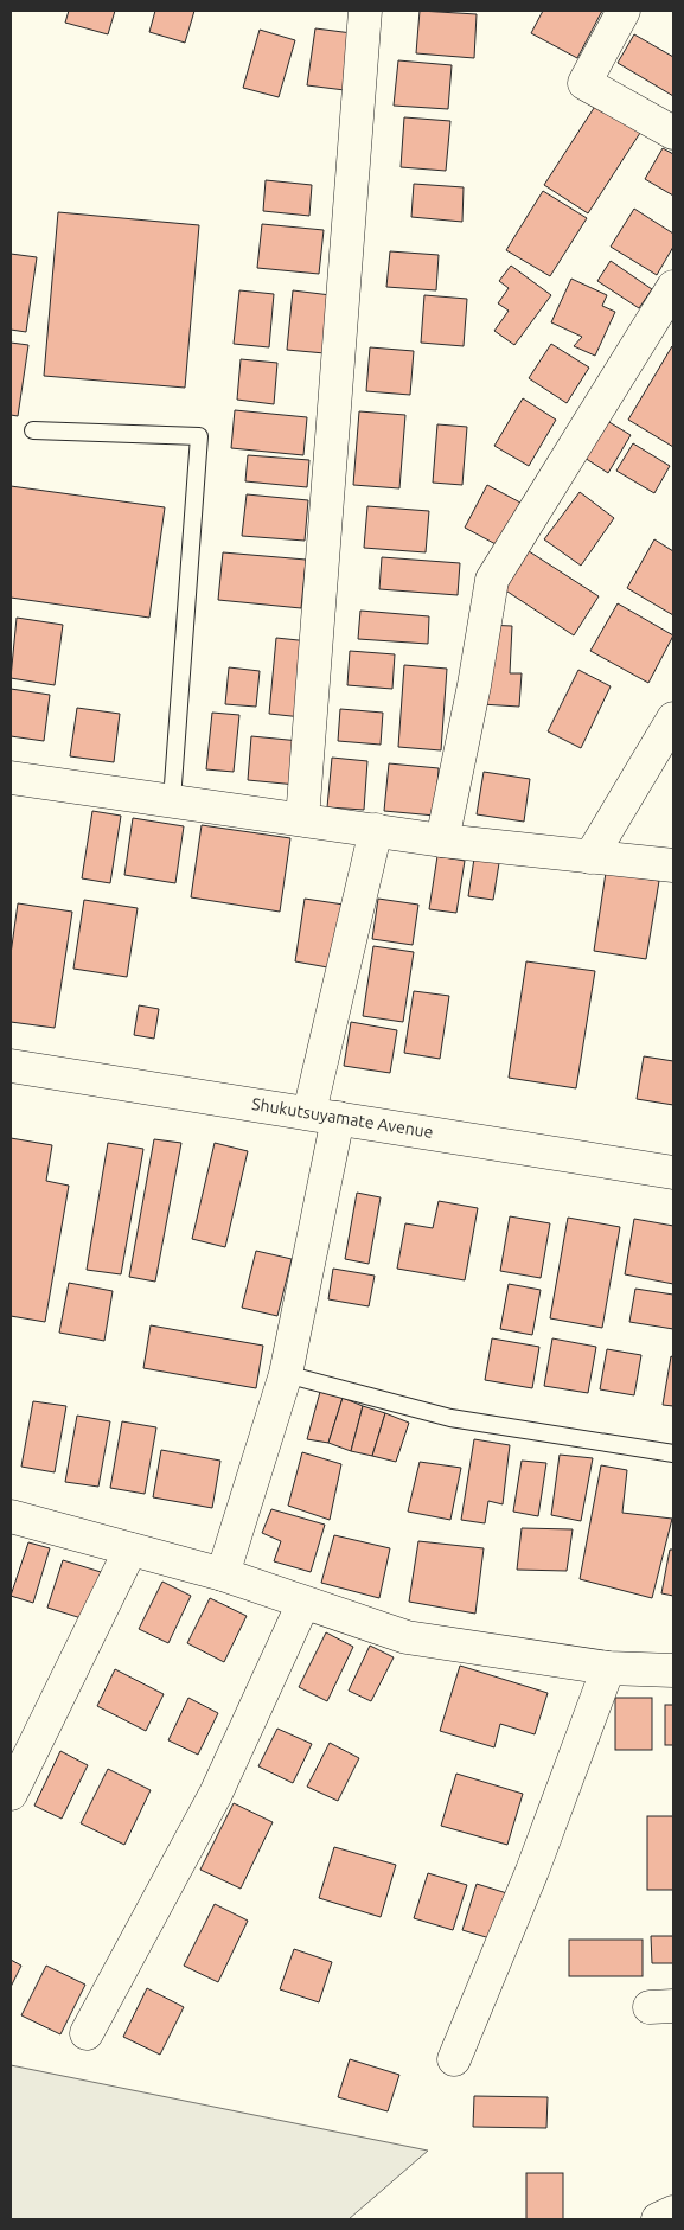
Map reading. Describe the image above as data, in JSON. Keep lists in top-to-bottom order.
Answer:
{
  "streets": {
    "street": ["Shukutsuyamate Avenue"]
  }
}
